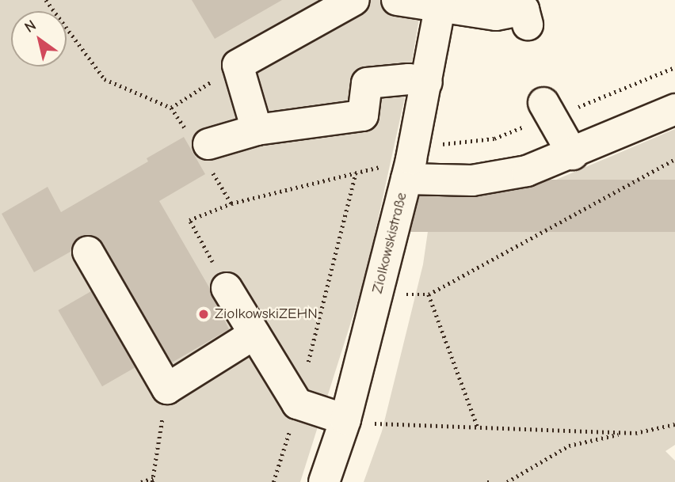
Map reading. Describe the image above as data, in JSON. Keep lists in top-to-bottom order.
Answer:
{
  "streets": {
    "street": ["Ziolkowskistraße"]
  },
  "places": ["ZiolkowskiZEHN"],
  "north": "top left"
}
